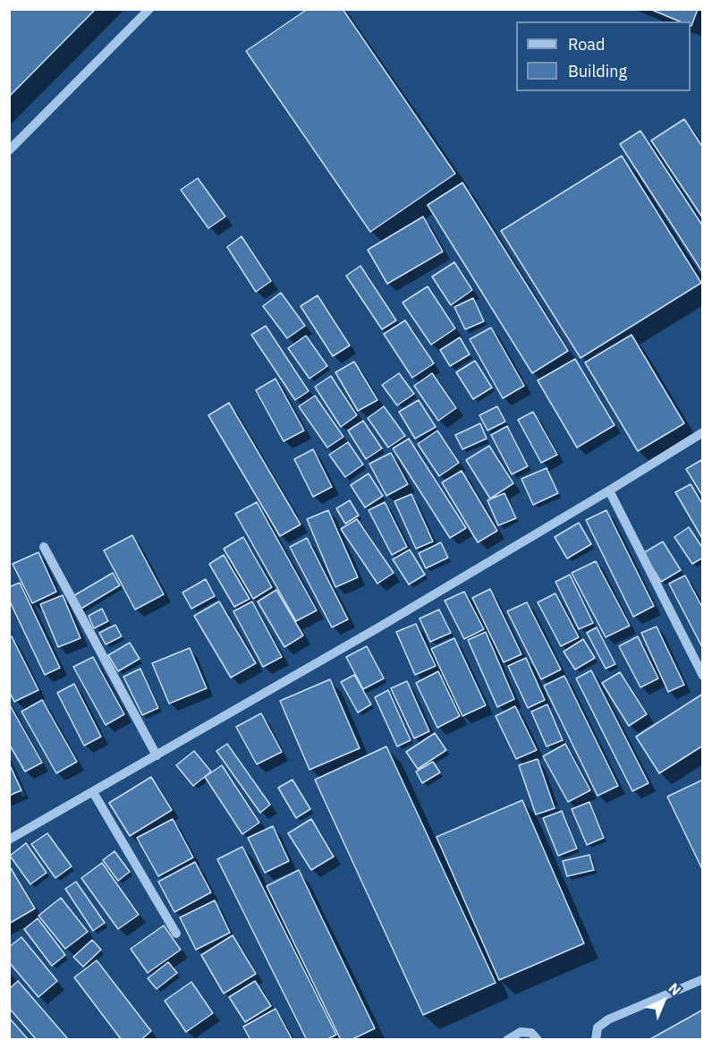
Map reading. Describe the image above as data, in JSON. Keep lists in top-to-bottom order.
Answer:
{
  "legend": ["Road", "Building"],
  "north": "top right"
}
